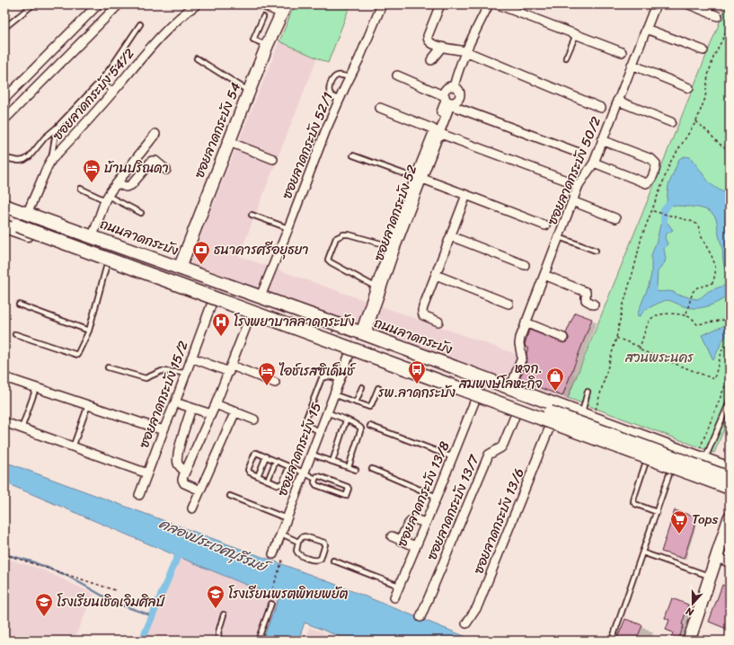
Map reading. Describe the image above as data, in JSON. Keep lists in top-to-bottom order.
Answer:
{
  "streets": {
    "main road": ["ซอยลาดกระบัง 54", "ถนนลาดกระบัง"],
    "street": [
      "ซอยลาดกระบัง 54/2",
      "ซอยลาดกระบัง 52/1",
      "ซอยลาดกระบัง 50/2",
      "ซอยลาดกระบัง 52",
      "ซอยลาดกระบัง 15/2",
      "ซอยลาดกระบัง 15",
      "ซอยลาดกระบัง 13/8",
      "ซอยลาดกระบัง 13/7",
      "ซอยลาดกระบัง 13/6"
    ]
  },
  "crossings": [
    ["ซอยลาดกระบัง 54/2", "ถนนลาดกระบัง"],
    ["ซอยลาดกระบัง 54", "ถนนลาดกระบัง"],
    ["ซอยลาดกระบัง 52/1", "ถนนลาดกระบัง"],
    ["ซอยลาดกระบัง 50/2", "ถนนลาดกระบัง"],
    ["ซอยลาดกระบัง 52", "ถนนลาดกระบัง"]
  ],
  "water": ["คลองประเวศบุรีรมย์"],
  "parks": ["สวนพระนคร"],
  "places": {
    "hotel": ["บ้านปริณดา", "ไอช์เรสซิเด็นช์"],
    "bank": ["ธนาคารศรีอยุธยา"],
    "hospital": ["โรงพยาบาลลาดกระบัง"],
    "bus stop": ["รพ.ลาดกระบัง"],
    "shop": ["หจก. สมพงษ์โลหะกิจ"],
    "supermarket": ["Tops"],
    "school or university": ["โรงเรียนพรตพิทยพยัต", "โรงเรียนเชิดเจิมศิลป์"]
  },
  "north": "bottom"
}
